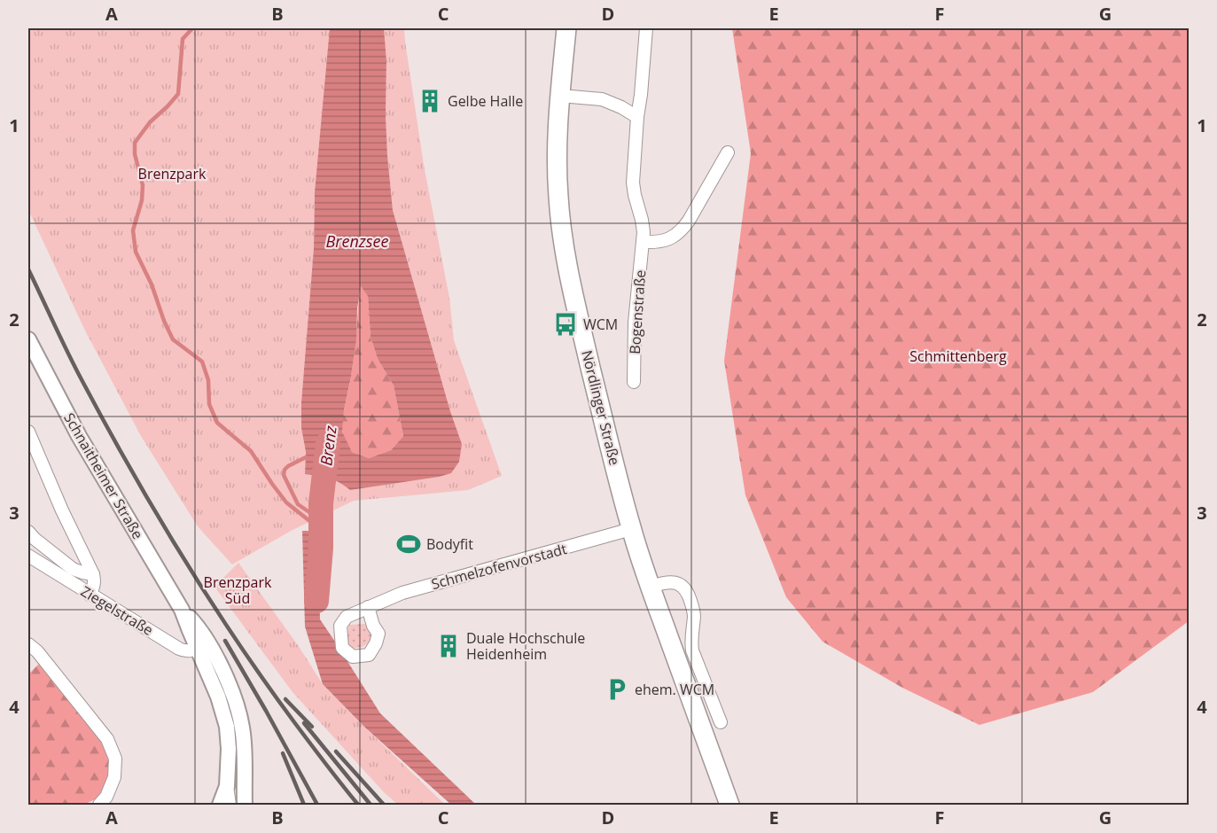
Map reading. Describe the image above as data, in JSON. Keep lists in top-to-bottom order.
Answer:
{
  "streets": {
    "main road": ["Nördlinger Straße"],
    "street": [
      "Bogenstraße",
      "Schnaitheimer Straße",
      "Schmelzofenvorstadt",
      "Ziegelstraße"
    ]
  },
  "crossings": [
    ["Nördlinger Straße", "Schmelzofenvorstadt"],
    ["Schnaitheimer Straße", "Ziegelstraße"]
  ],
  "water": ["Brenzsee", "Brenz"],
  "parks": ["Brenzpark", "Schmittenberg", "Brenzpark Süd"],
  "places": {
    "building": ["Gelbe Halle", "Duale Hochschule Heidenheim"],
    "bus stop": ["WCM"],
    "sports": ["Bodyfit"],
    "parking": ["ehem. WCM"]
  },
  "grid": {
    "columns": [
      "A",
      "B",
      "C",
      "D",
      "E",
      "F",
      "G"
    ],
    "rows": [
      "1",
      "2",
      "3",
      "4"
    ]
  }
}
